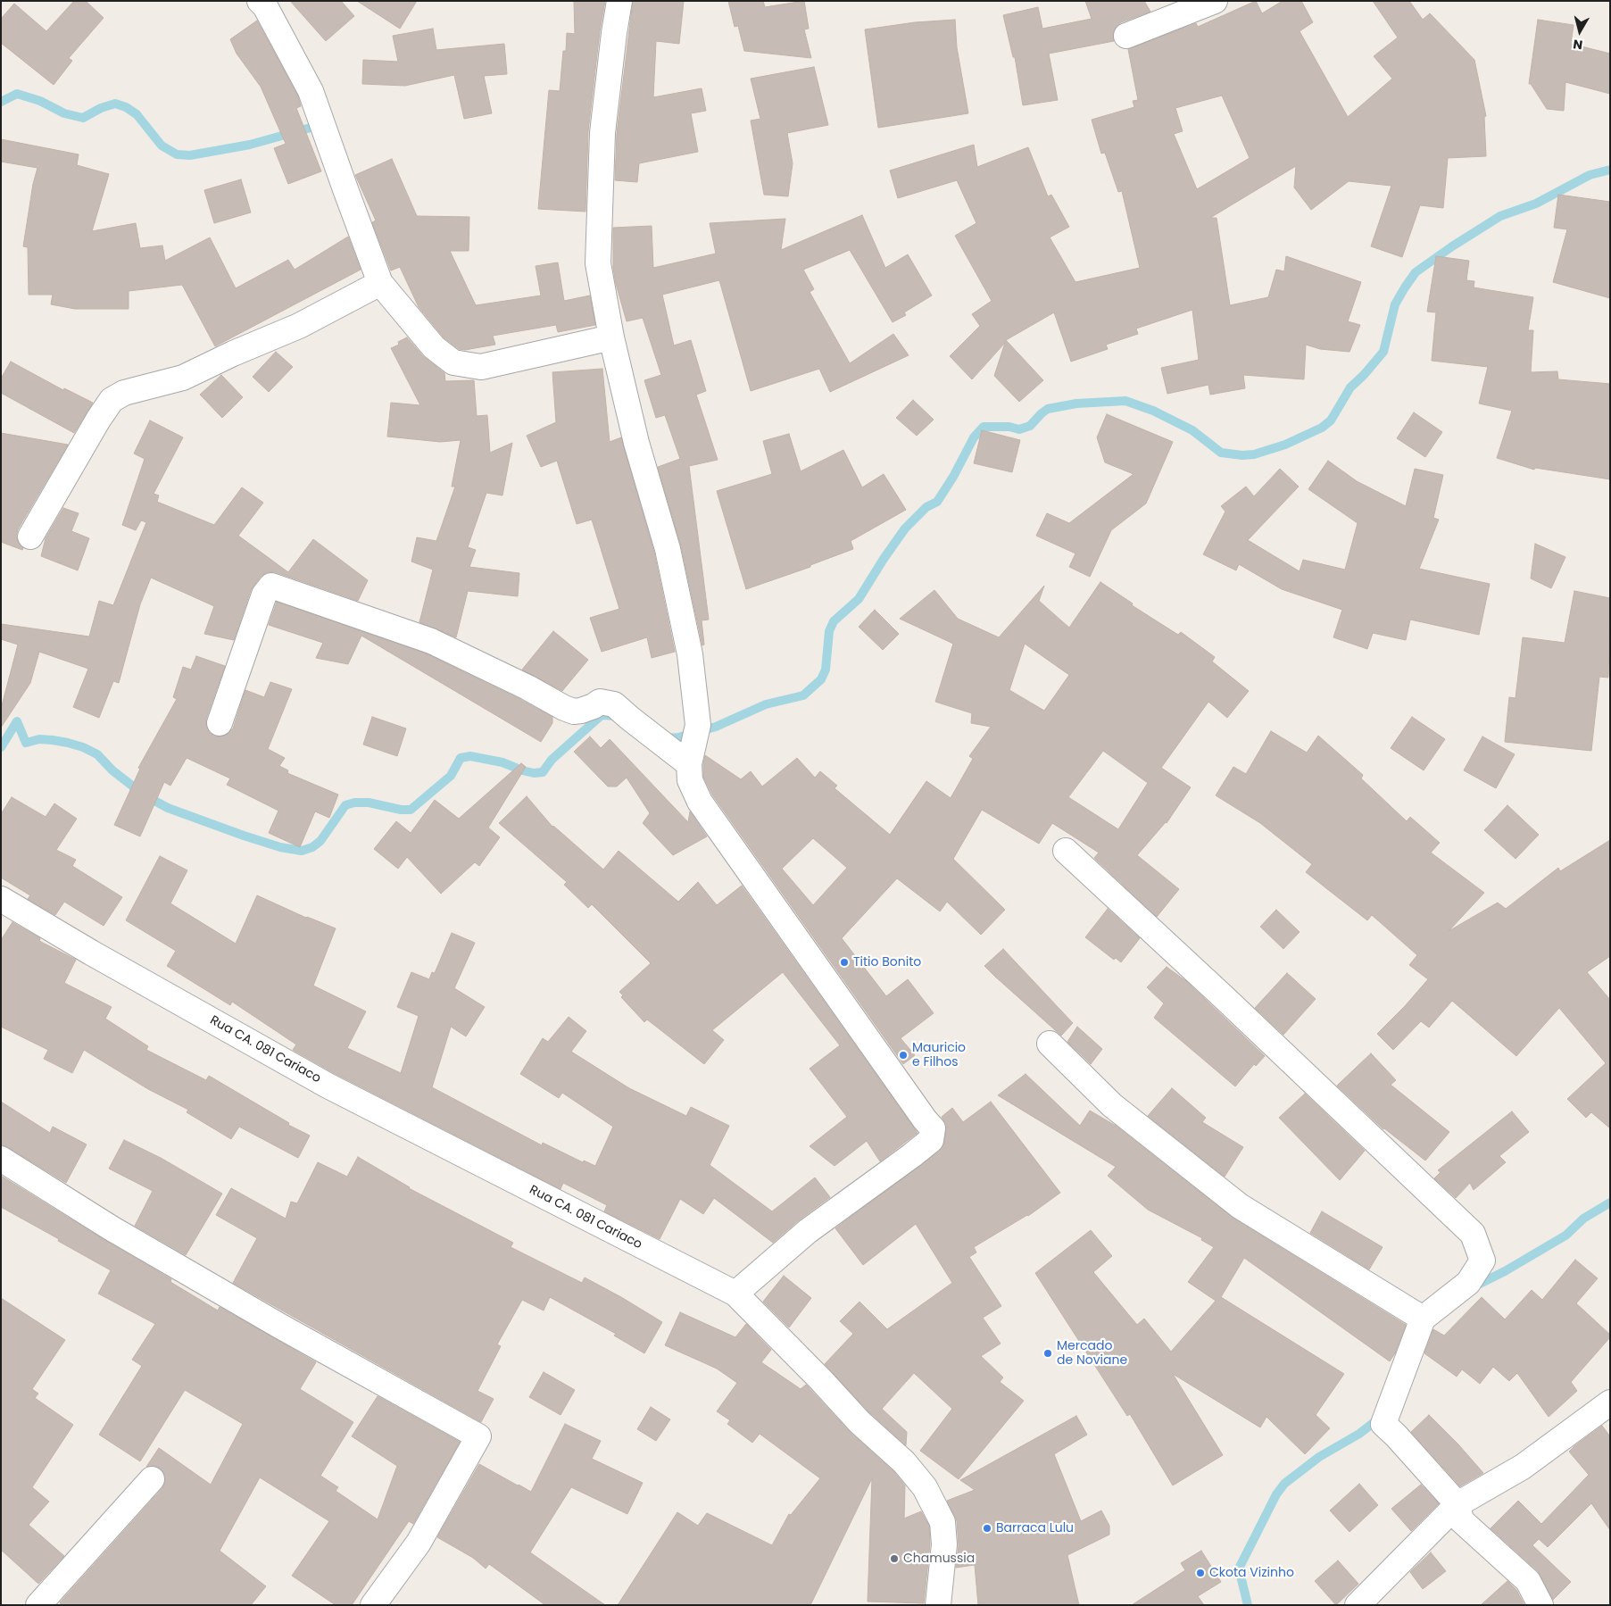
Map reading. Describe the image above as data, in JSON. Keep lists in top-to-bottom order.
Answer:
{
  "streets": {
    "street": ["Rua CA. 081 Cariaco"]
  },
  "places": [
    "Titio Bonito",
    "Mauricio e Filhos",
    "Mercado de Noviane",
    "Barraca Lulu",
    "Chamussia",
    "Ckota Vizinho"
  ],
  "north": "bottom"
}
